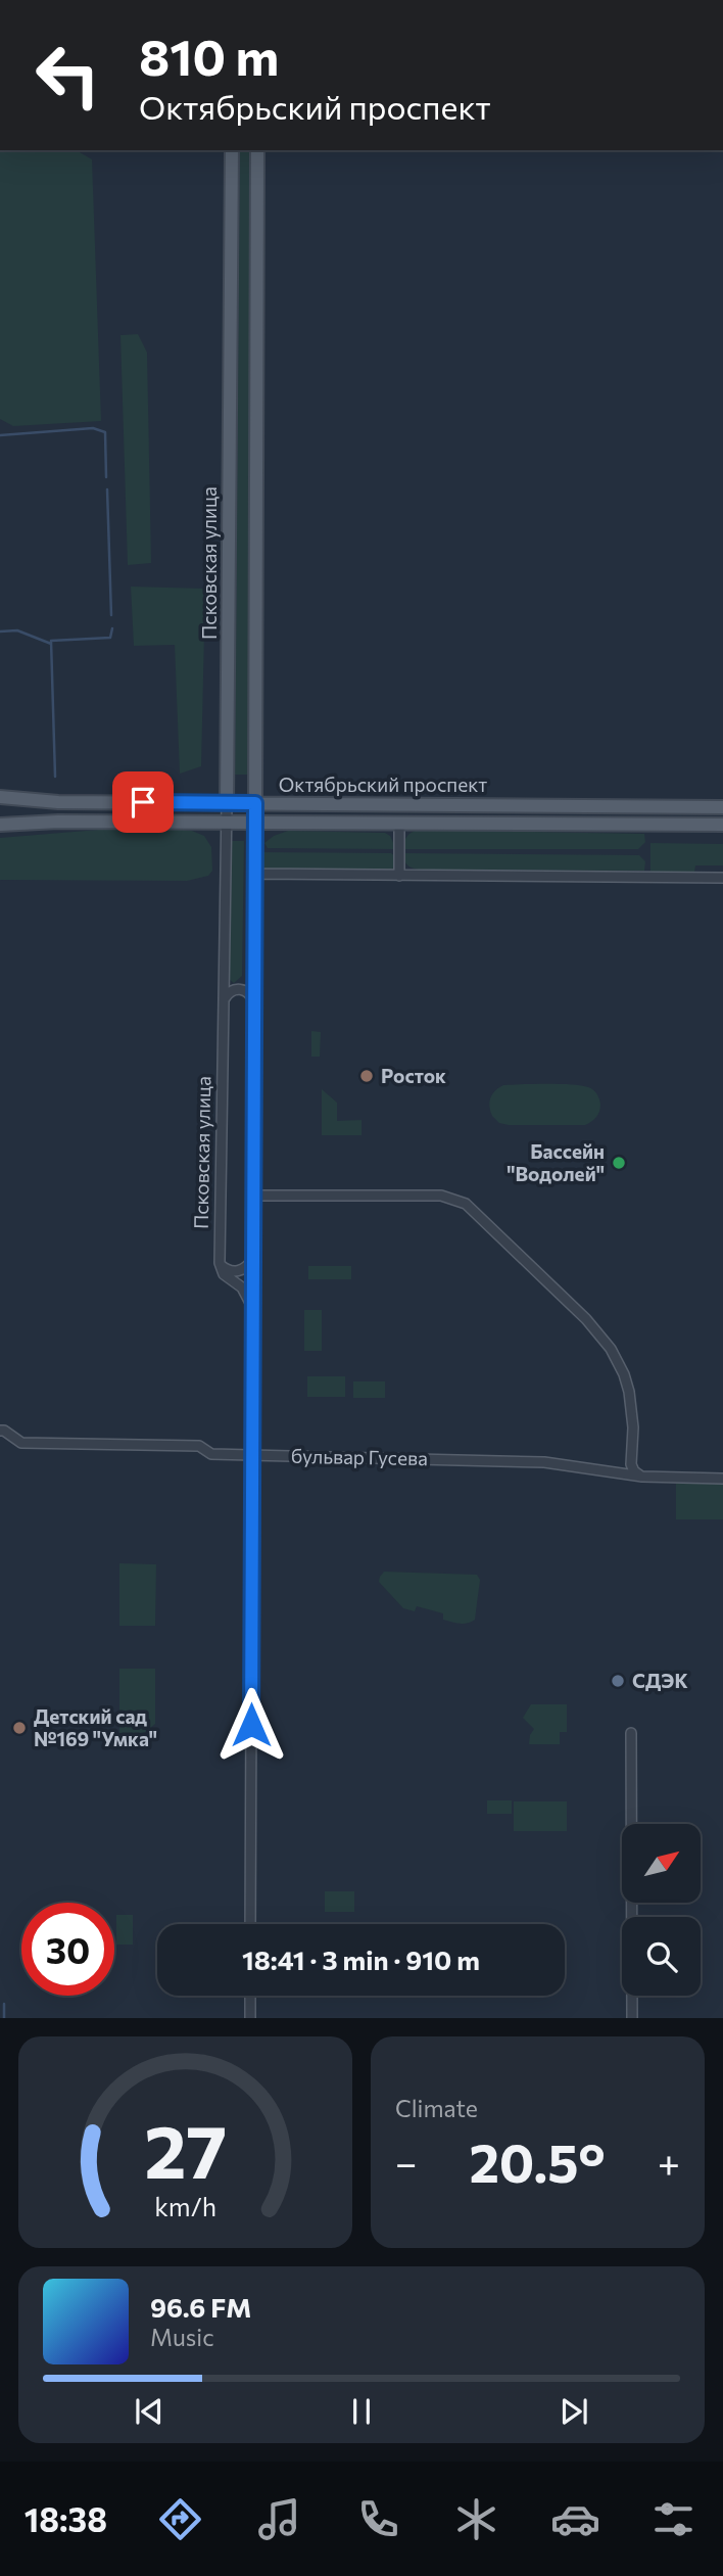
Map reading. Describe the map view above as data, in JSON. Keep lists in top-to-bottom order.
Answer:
{
  "streets": {
    "main road": ["Псковская улица", "Октябрьский проспект"],
    "street": ["бульвар Гусева"]
  },
  "crossings": [
    ["Псковская улица", "Октябрьский проспект"]
  ],
  "places": [
    "Росток",
    "Бассейн \"Водолей\"",
    "СДЭК",
    "Детский сад №169 \"Умка\""
  ],
  "north": "top right",
  "page": {
    "turn": ["810 m", "Октябрьский проспект"],
    "limit": "30",
    "trip": "18:41 · 3 min · 910 m",
    "tile": "Climate",
    "heat": ["−", "20.5°", "+"],
    "song": ["96.6 FM", "Music"],
    "tabs": "18:38",
    "gauge": ["27", "km/h"]
  }
}
